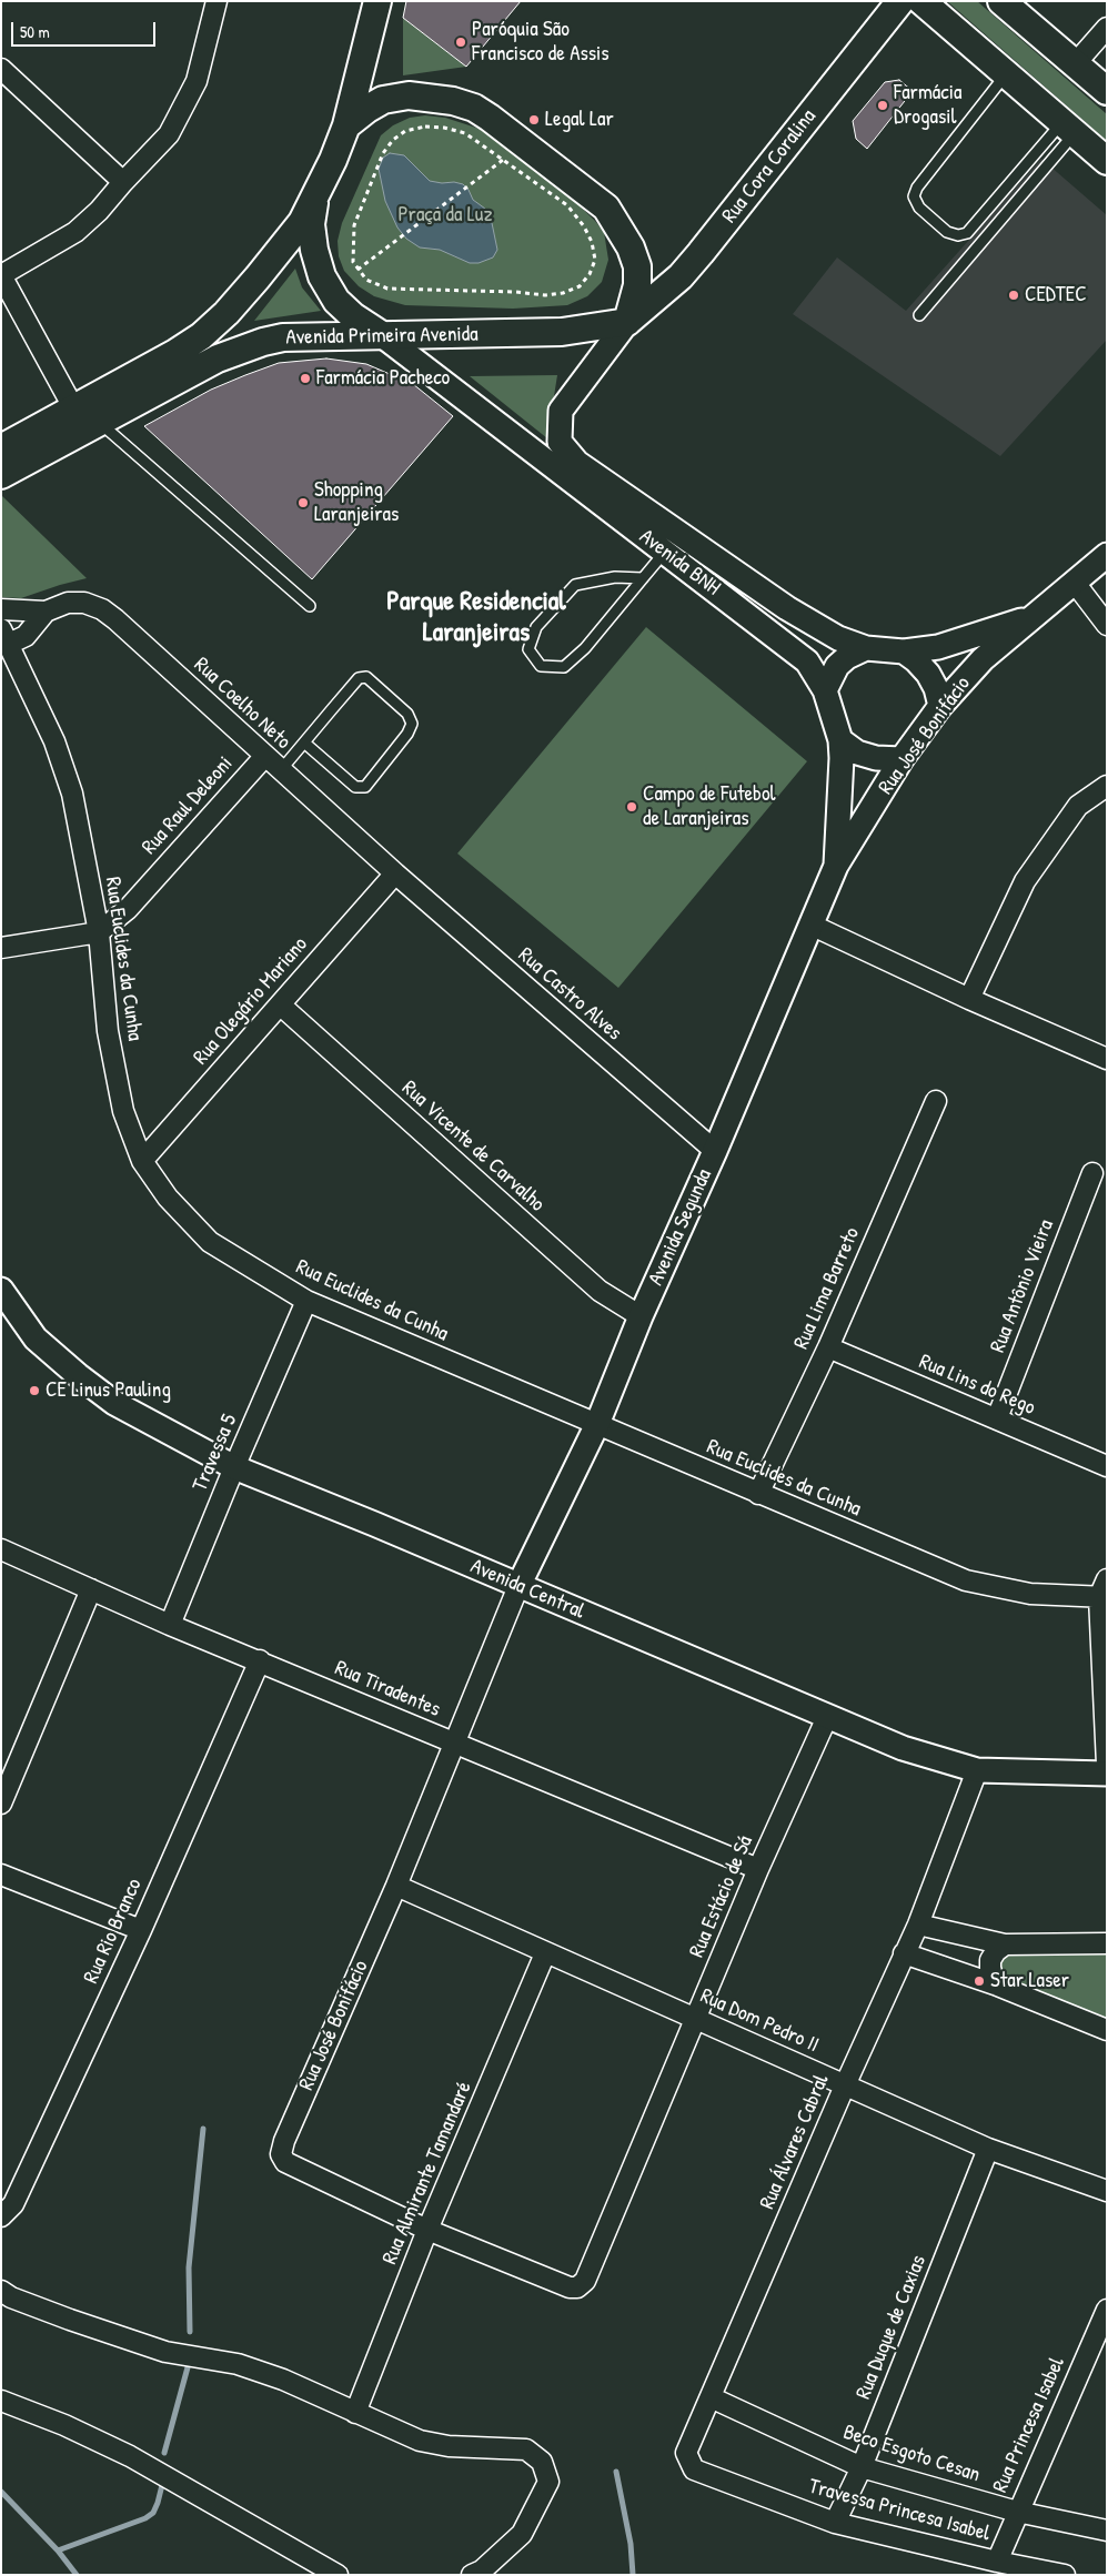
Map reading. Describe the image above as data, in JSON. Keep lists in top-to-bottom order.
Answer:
{
  "streets": {
    "main road": ["Rua Cora Coralina", "Avenida Primeira Avenida"],
    "street": [
      "Avenida BNH",
      "Rua Coelho Neto",
      "Rua José Bonifácio",
      "Rua Raul Deleoni",
      "Rua Euclides da Cunha",
      "Rua Castro Alves",
      "Rua Olegário Mariano",
      "Rua Vicente de Carvalho",
      "Avenida Segunda",
      "Rua Antônio Vieira",
      "Rua Lima Barreto",
      "Rua Lins do Rego",
      "Travessa 5",
      "Avenida Central",
      "Rua Tiradentes",
      "Rua Estácio de Sá",
      "Rua Rio Branco",
      "Rua Dom Pedro II",
      "Rua Álvares Cabral",
      "Rua Almirante Tamandaré",
      "Rua Duque de Caxias",
      "Rua Princesa Isabel",
      "Beco Esgoto Cesan",
      "Travessa Princesa Isabel"
    ]
  },
  "crossings": [
    ["Rua Cora Coralina", "Avenida Primeira Avenida"],
    ["Rua Cora Coralina", "Avenida BNH"],
    ["Avenida Primeira Avenida", "Avenida BNH"],
    ["Avenida BNH", "Rua José Bonifácio"],
    ["Avenida BNH", "Avenida Segunda"],
    ["Rua Coelho Neto", "Rua Raul Deleoni"],
    ["Rua Coelho Neto", "Rua Castro Alves"],
    ["Rua Coelho Neto", "Rua Olegário Mariano"],
    ["Rua José Bonifácio", "Avenida Segunda"],
    ["Rua José Bonifácio", "Avenida Central"],
    ["Rua José Bonifácio", "Rua Tiradentes"],
    ["Rua José Bonifácio", "Rua Estácio de Sá"],
    ["Rua José Bonifácio", "Rua Dom Pedro II"],
    ["Rua José Bonifácio", "Rua Almirante Tamandaré"],
    ["Rua Raul Deleoni", "Rua Euclides da Cunha"],
    ["Rua Euclides da Cunha", "Rua Olegário Mariano"],
    ["Rua Euclides da Cunha", "Avenida Segunda"],
    ["Rua Euclides da Cunha", "Rua Lima Barreto"],
    ["Rua Euclides da Cunha", "Travessa 5"],
    ["Rua Castro Alves", "Rua Olegário Mariano"],
    ["Rua Castro Alves", "Avenida Segunda"],
    ["Rua Olegário Mariano", "Rua Vicente de Carvalho"],
    ["Rua Vicente de Carvalho", "Avenida Segunda"],
    ["Avenida Segunda", "Avenida Central"],
    ["Rua Antônio Vieira", "Rua Lins do Rego"],
    ["Rua Lima Barreto", "Rua Lins do Rego"],
    ["Travessa 5", "Avenida Central"],
    ["Travessa 5", "Rua Tiradentes"],
    ["Avenida Central", "Rua Estácio de Sá"],
    ["Avenida Central", "Rua Álvares Cabral"],
    ["Rua Tiradentes", "Rua Estácio de Sá"],
    ["Rua Tiradentes", "Rua Rio Branco"],
    ["Rua Estácio de Sá", "Rua Dom Pedro II"],
    ["Rua Dom Pedro II", "Rua Álvares Cabral"],
    ["Rua Dom Pedro II", "Rua Almirante Tamandaré"],
    ["Rua Dom Pedro II", "Rua Duque de Caxias"],
    ["Rua Álvares Cabral", "Beco Esgoto Cesan"],
    ["Rua Álvares Cabral", "Travessa Princesa Isabel"],
    ["Rua Duque de Caxias", "Beco Esgoto Cesan"],
    ["Rua Duque de Caxias", "Travessa Princesa Isabel"],
    ["Rua Princesa Isabel", "Beco Esgoto Cesan"],
    ["Rua Princesa Isabel", "Travessa Princesa Isabel"]
  ],
  "districts": ["Parque Residencial Laranjeiras"],
  "parks": ["Praça da Luz"],
  "places": [
    "Paróquia São Francisco de Assis",
    "Farmácia Drogasil",
    "Legal Lar",
    "CEDTEC",
    "Farmácia Pacheco",
    "Shopping Laranjeiras",
    "Campo de Futebol de Laranjeiras",
    "CE Linus Pauling",
    "Star Laser"
  ],
  "scale_bar": "50 m"
}
